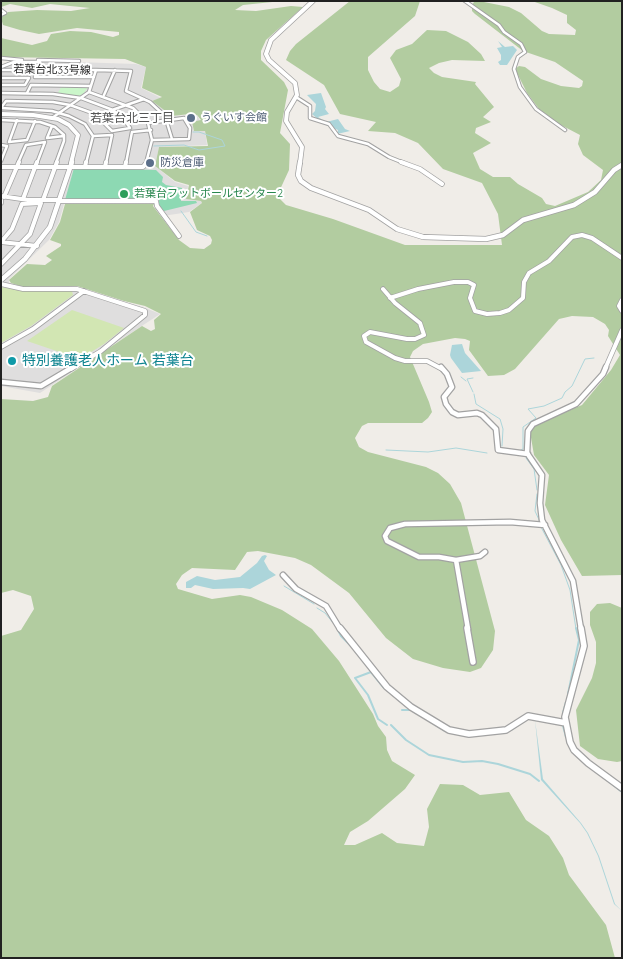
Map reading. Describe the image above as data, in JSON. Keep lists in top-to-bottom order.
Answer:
{
  "streets": {
    "street": ["若葉台北33号線"]
  },
  "districts": ["若葉台北三丁目"],
  "places": [
    "うぐいす会館",
    "防災倉庫",
    "若葉台フットボールセンター2",
    "特別養護老人ホーム 若葉台"
  ]
}
